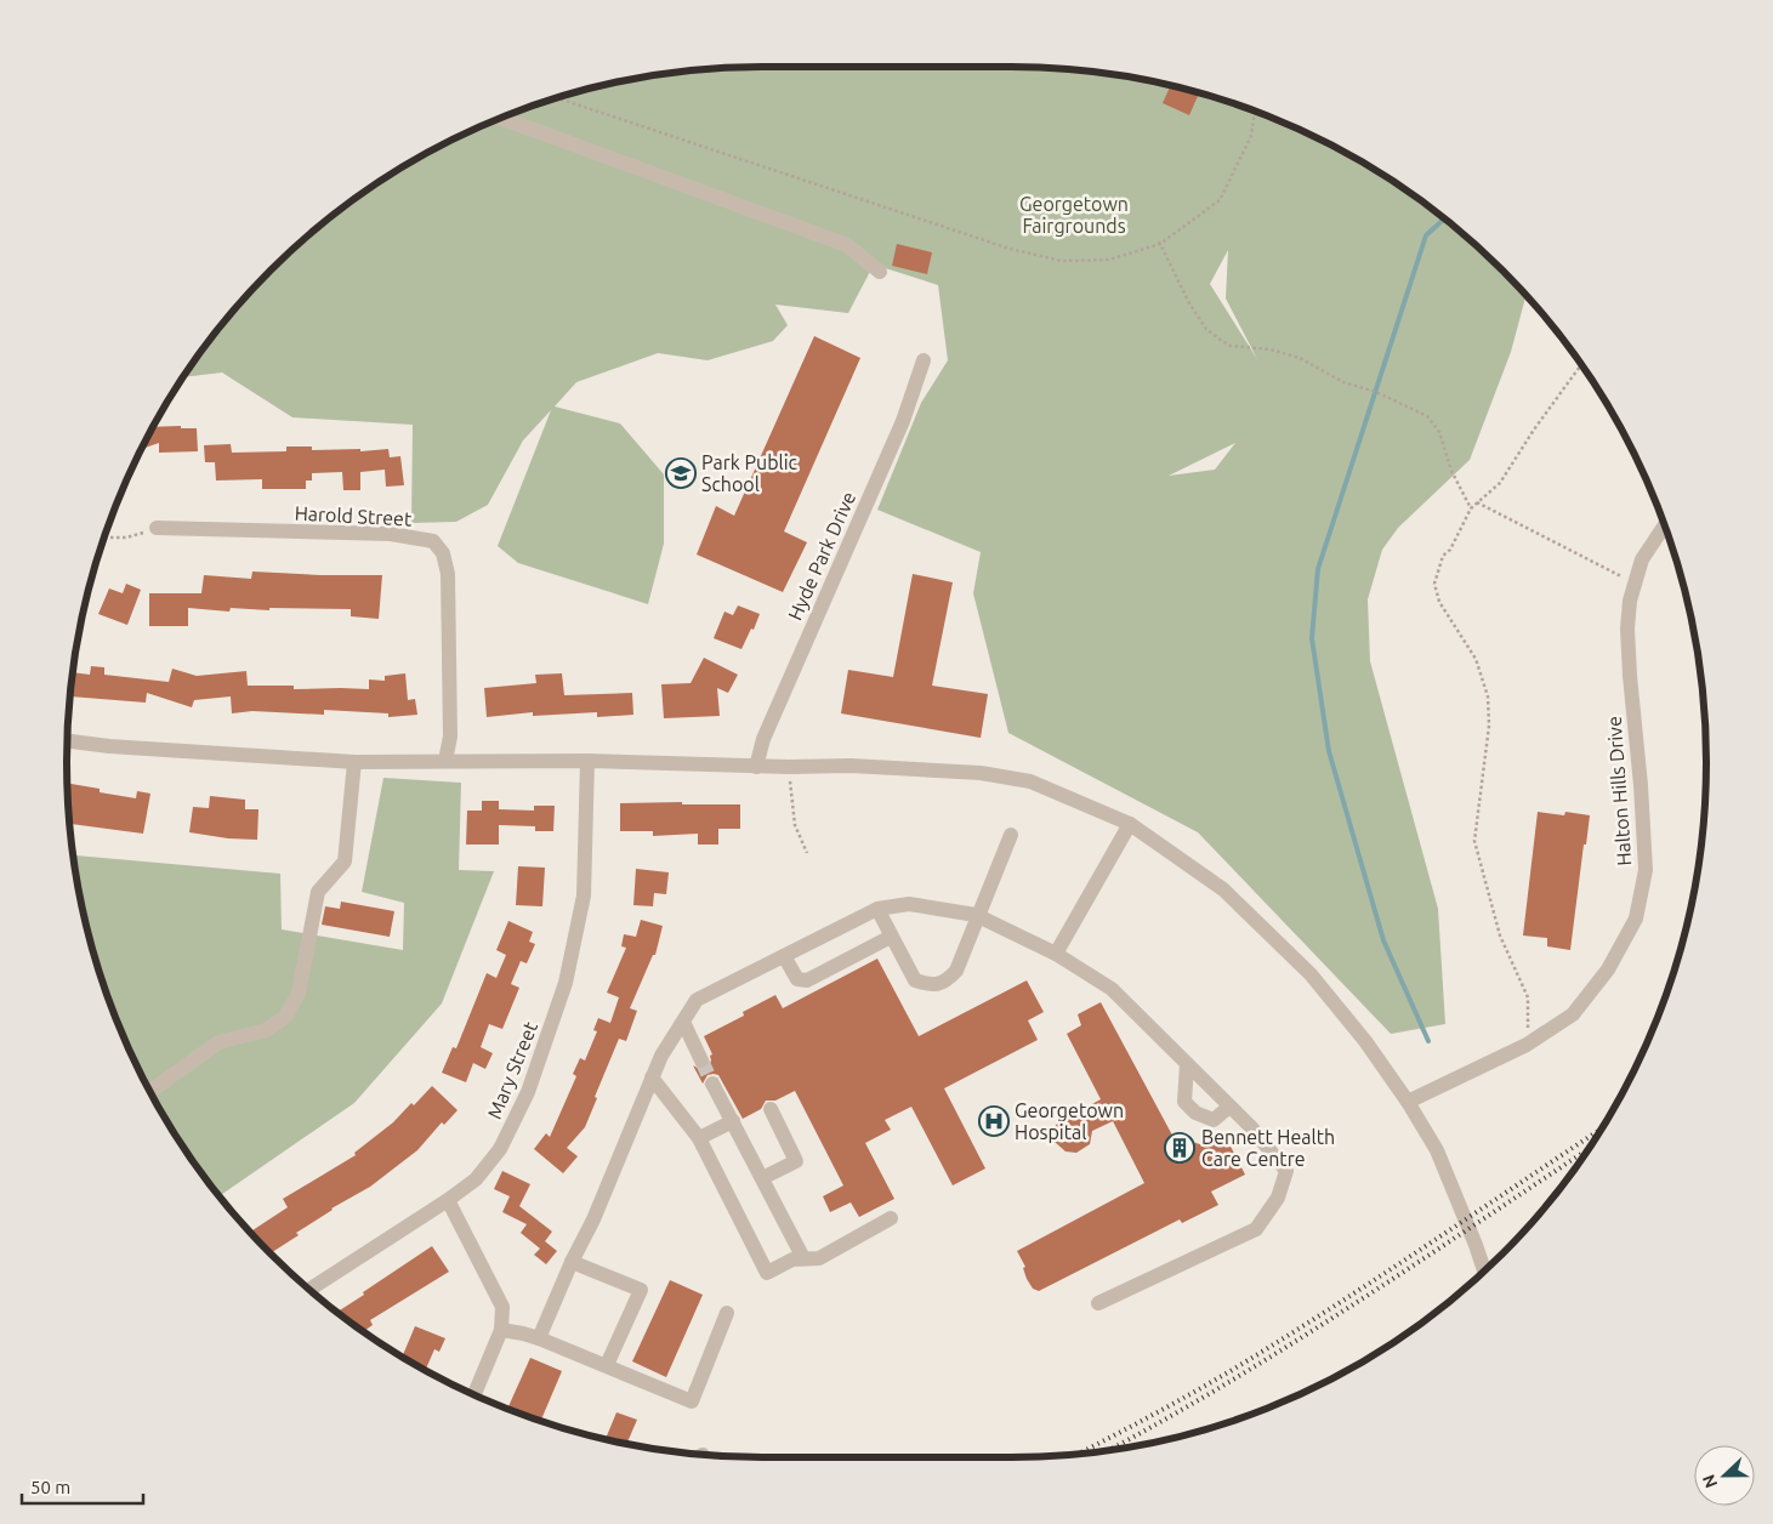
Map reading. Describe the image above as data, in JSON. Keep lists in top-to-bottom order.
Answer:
{
  "streets": {
    "street": [
      "Harold Street",
      "Hyde Park Drive",
      "Halton Hills Drive",
      "Mary Street"
    ]
  },
  "parks": ["Georgetown Fairgrounds"],
  "places": {
    "school or university": ["Park Public School"],
    "hospital": ["Georgetown Hospital"],
    "building": ["Bennett Health Care Centre"]
  },
  "scale_bar": "50 m",
  "north": "left"
}
